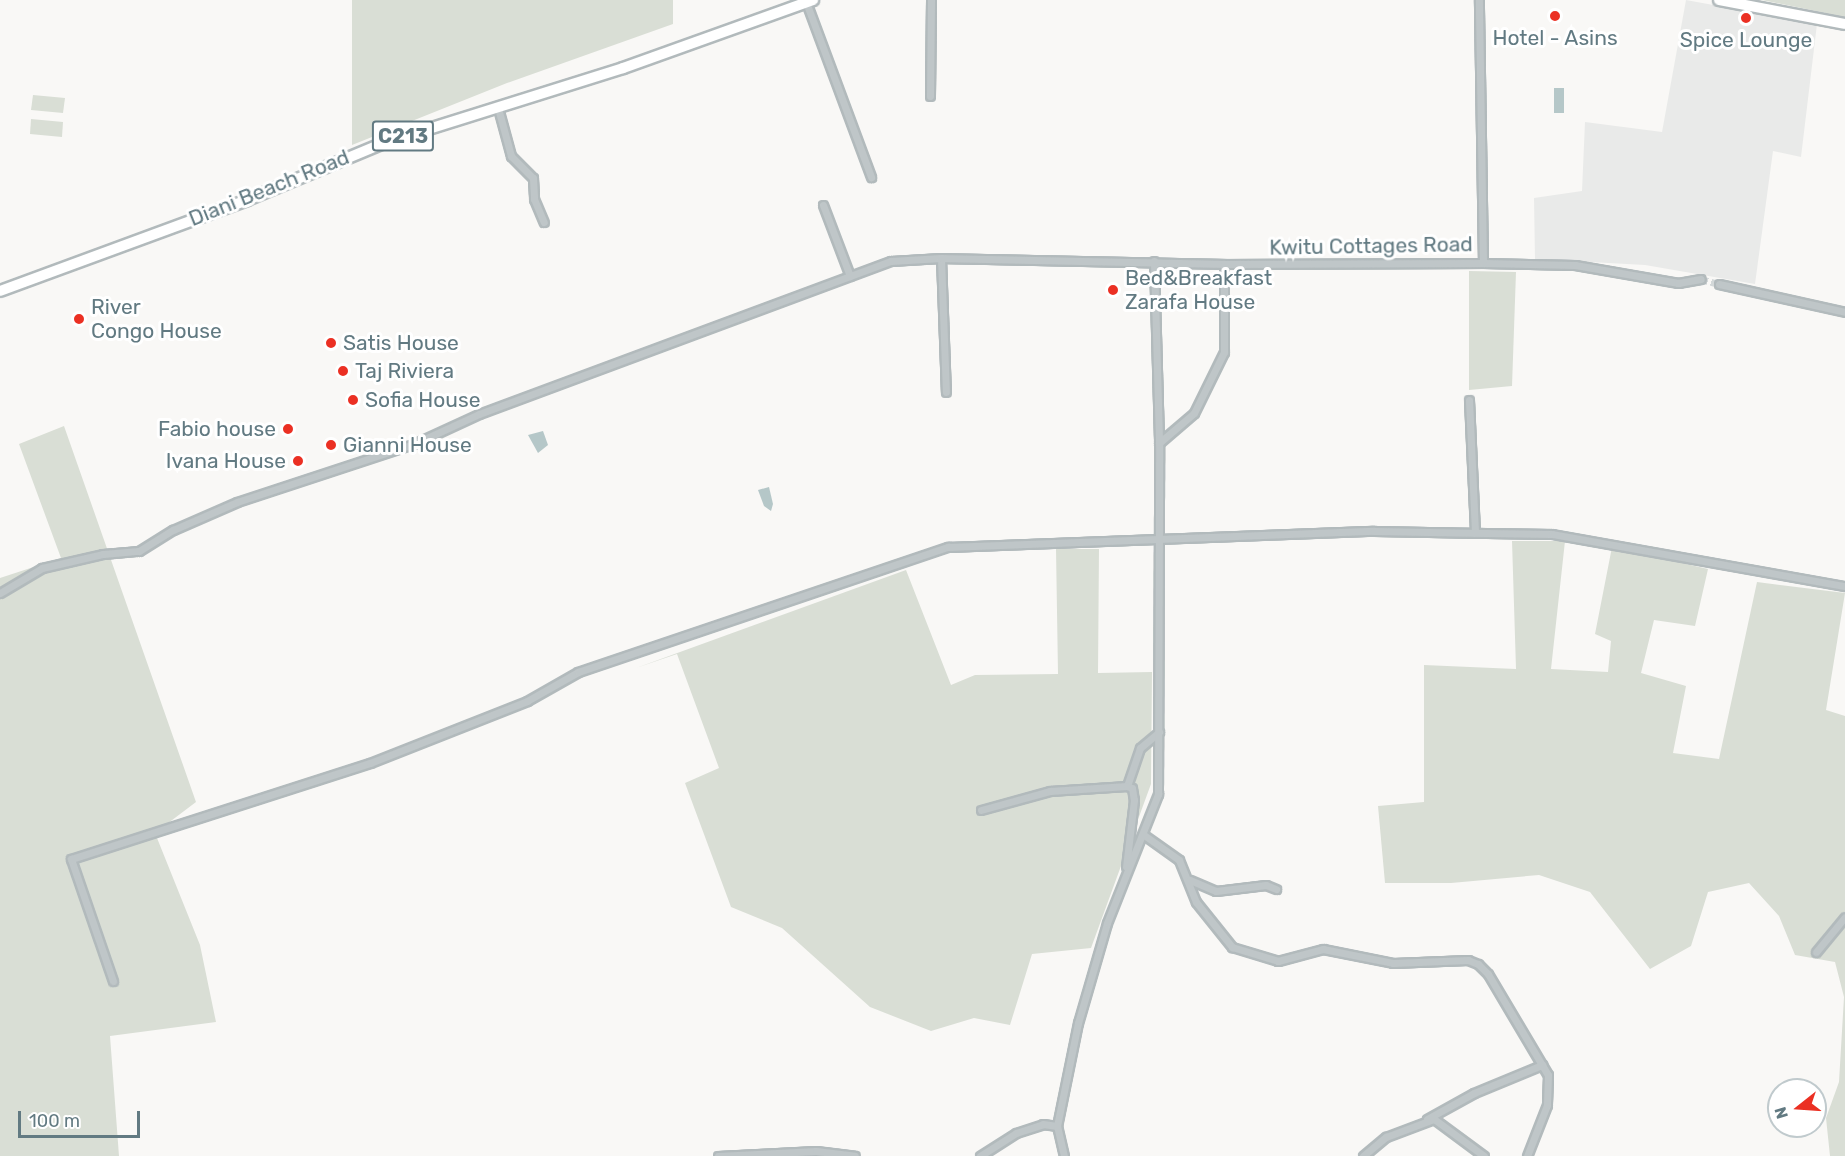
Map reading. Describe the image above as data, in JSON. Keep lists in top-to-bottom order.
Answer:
{
  "streets": {
    "main road": ["C213", "Diani Beach Road"],
    "street": ["Kwitu Cottages Road"]
  },
  "places": [
    "Hotel - Asins",
    "Spice Lounge",
    "Bed&Breakfast Zarafa House",
    "River Congo House",
    "Satis House",
    "Taj Riviera",
    "Sofia House",
    "Fabio house",
    "Gianni House",
    "Ivana House"
  ],
  "scale_bar": "100 m",
  "north": "left"
}
